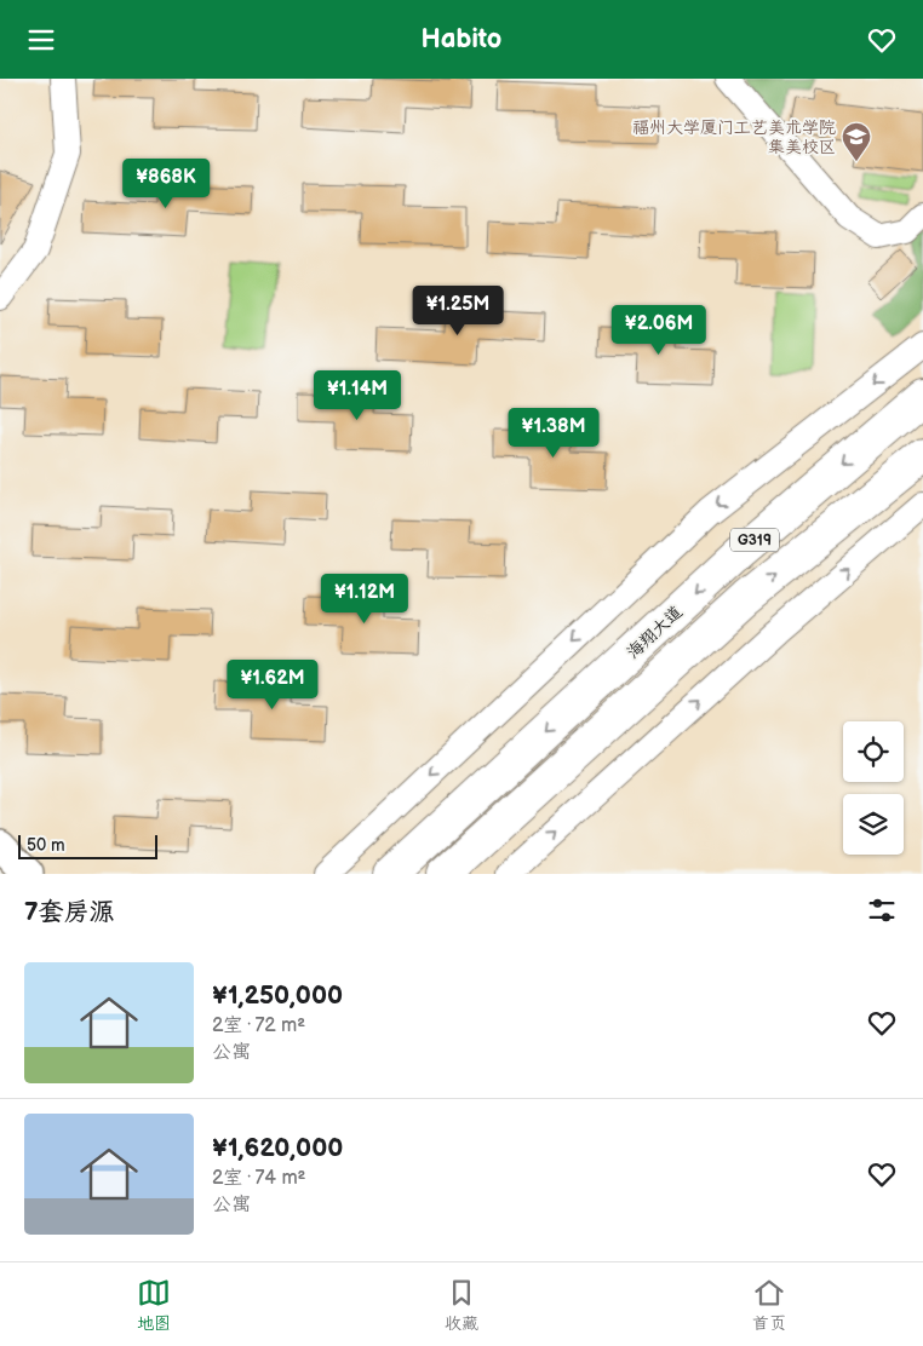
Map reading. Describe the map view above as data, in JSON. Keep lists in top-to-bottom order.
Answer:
{
  "streets": {
    "highway": ["G319", "海翔大道"]
  },
  "places": {
    "school or university": ["福州大学厦门工艺美术学院 集美校区"]
  },
  "scale_bar": "50 m",
  "page": {
    "header": "Habito",
    "price": [
      "¥868K",
      "¥1.25M",
      "¥2.06M",
      "¥1.14M",
      "¥1.38M",
      "¥1.12M",
      "¥1.62M"
    ],
    "scale": "50 m",
    "heading": "7套房源",
    "list": [
      {
        "name": "¥1,250,000",
        "note": "2室 · 72 m² · 公寓"
      },
      {
        "name": "¥1,620,000",
        "note": "2室 · 74 m² · 公寓"
      }
    ],
    "tabs": ["地图", "收藏", "首页"]
  }
}
